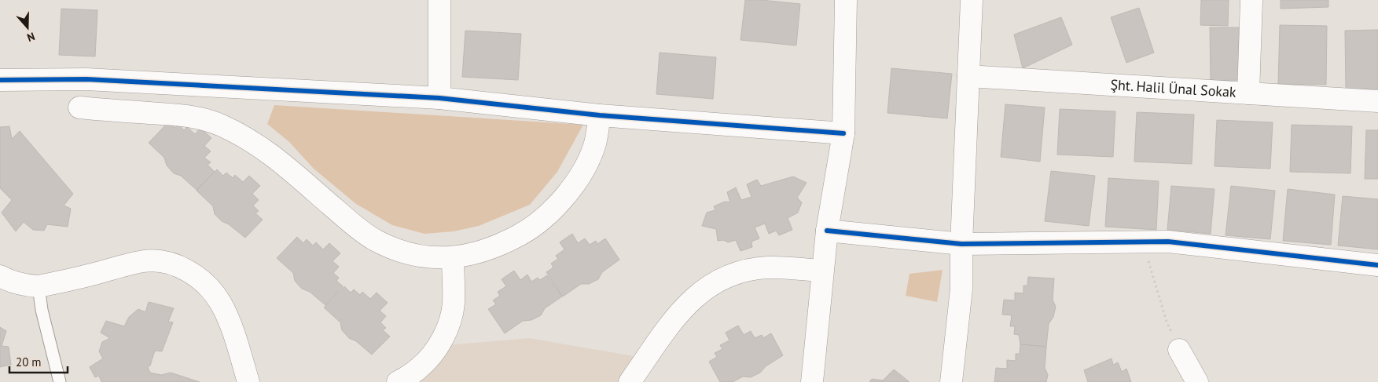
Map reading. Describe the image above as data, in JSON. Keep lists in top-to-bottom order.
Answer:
{
  "streets": {
    "street": ["Şht. Halil Ünal Sokak"]
  },
  "scale_bar": "20 m",
  "north": "bottom"
}
